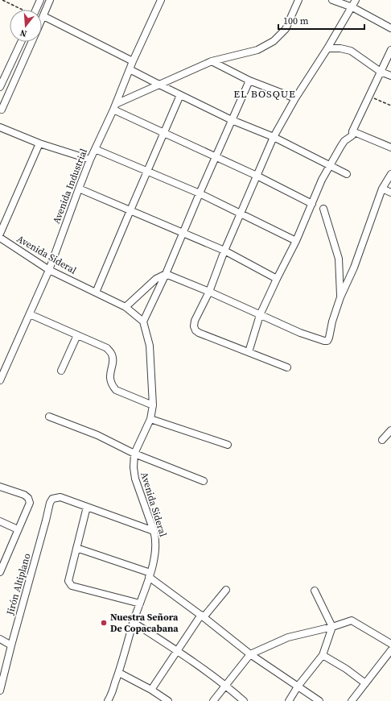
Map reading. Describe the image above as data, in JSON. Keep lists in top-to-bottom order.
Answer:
{
  "streets": {
    "street": ["Avenida Industrial", "Avenida Sideral", "Jirón Altiplano"]
  },
  "crossings": [
    ["Avenida Industrial", "Avenida Sideral"]
  ],
  "districts": ["EL BOSQUE"],
  "places": ["Nuestra Señora De Copacabana"],
  "scale_bar": "100 m",
  "north": "bottom"
}
